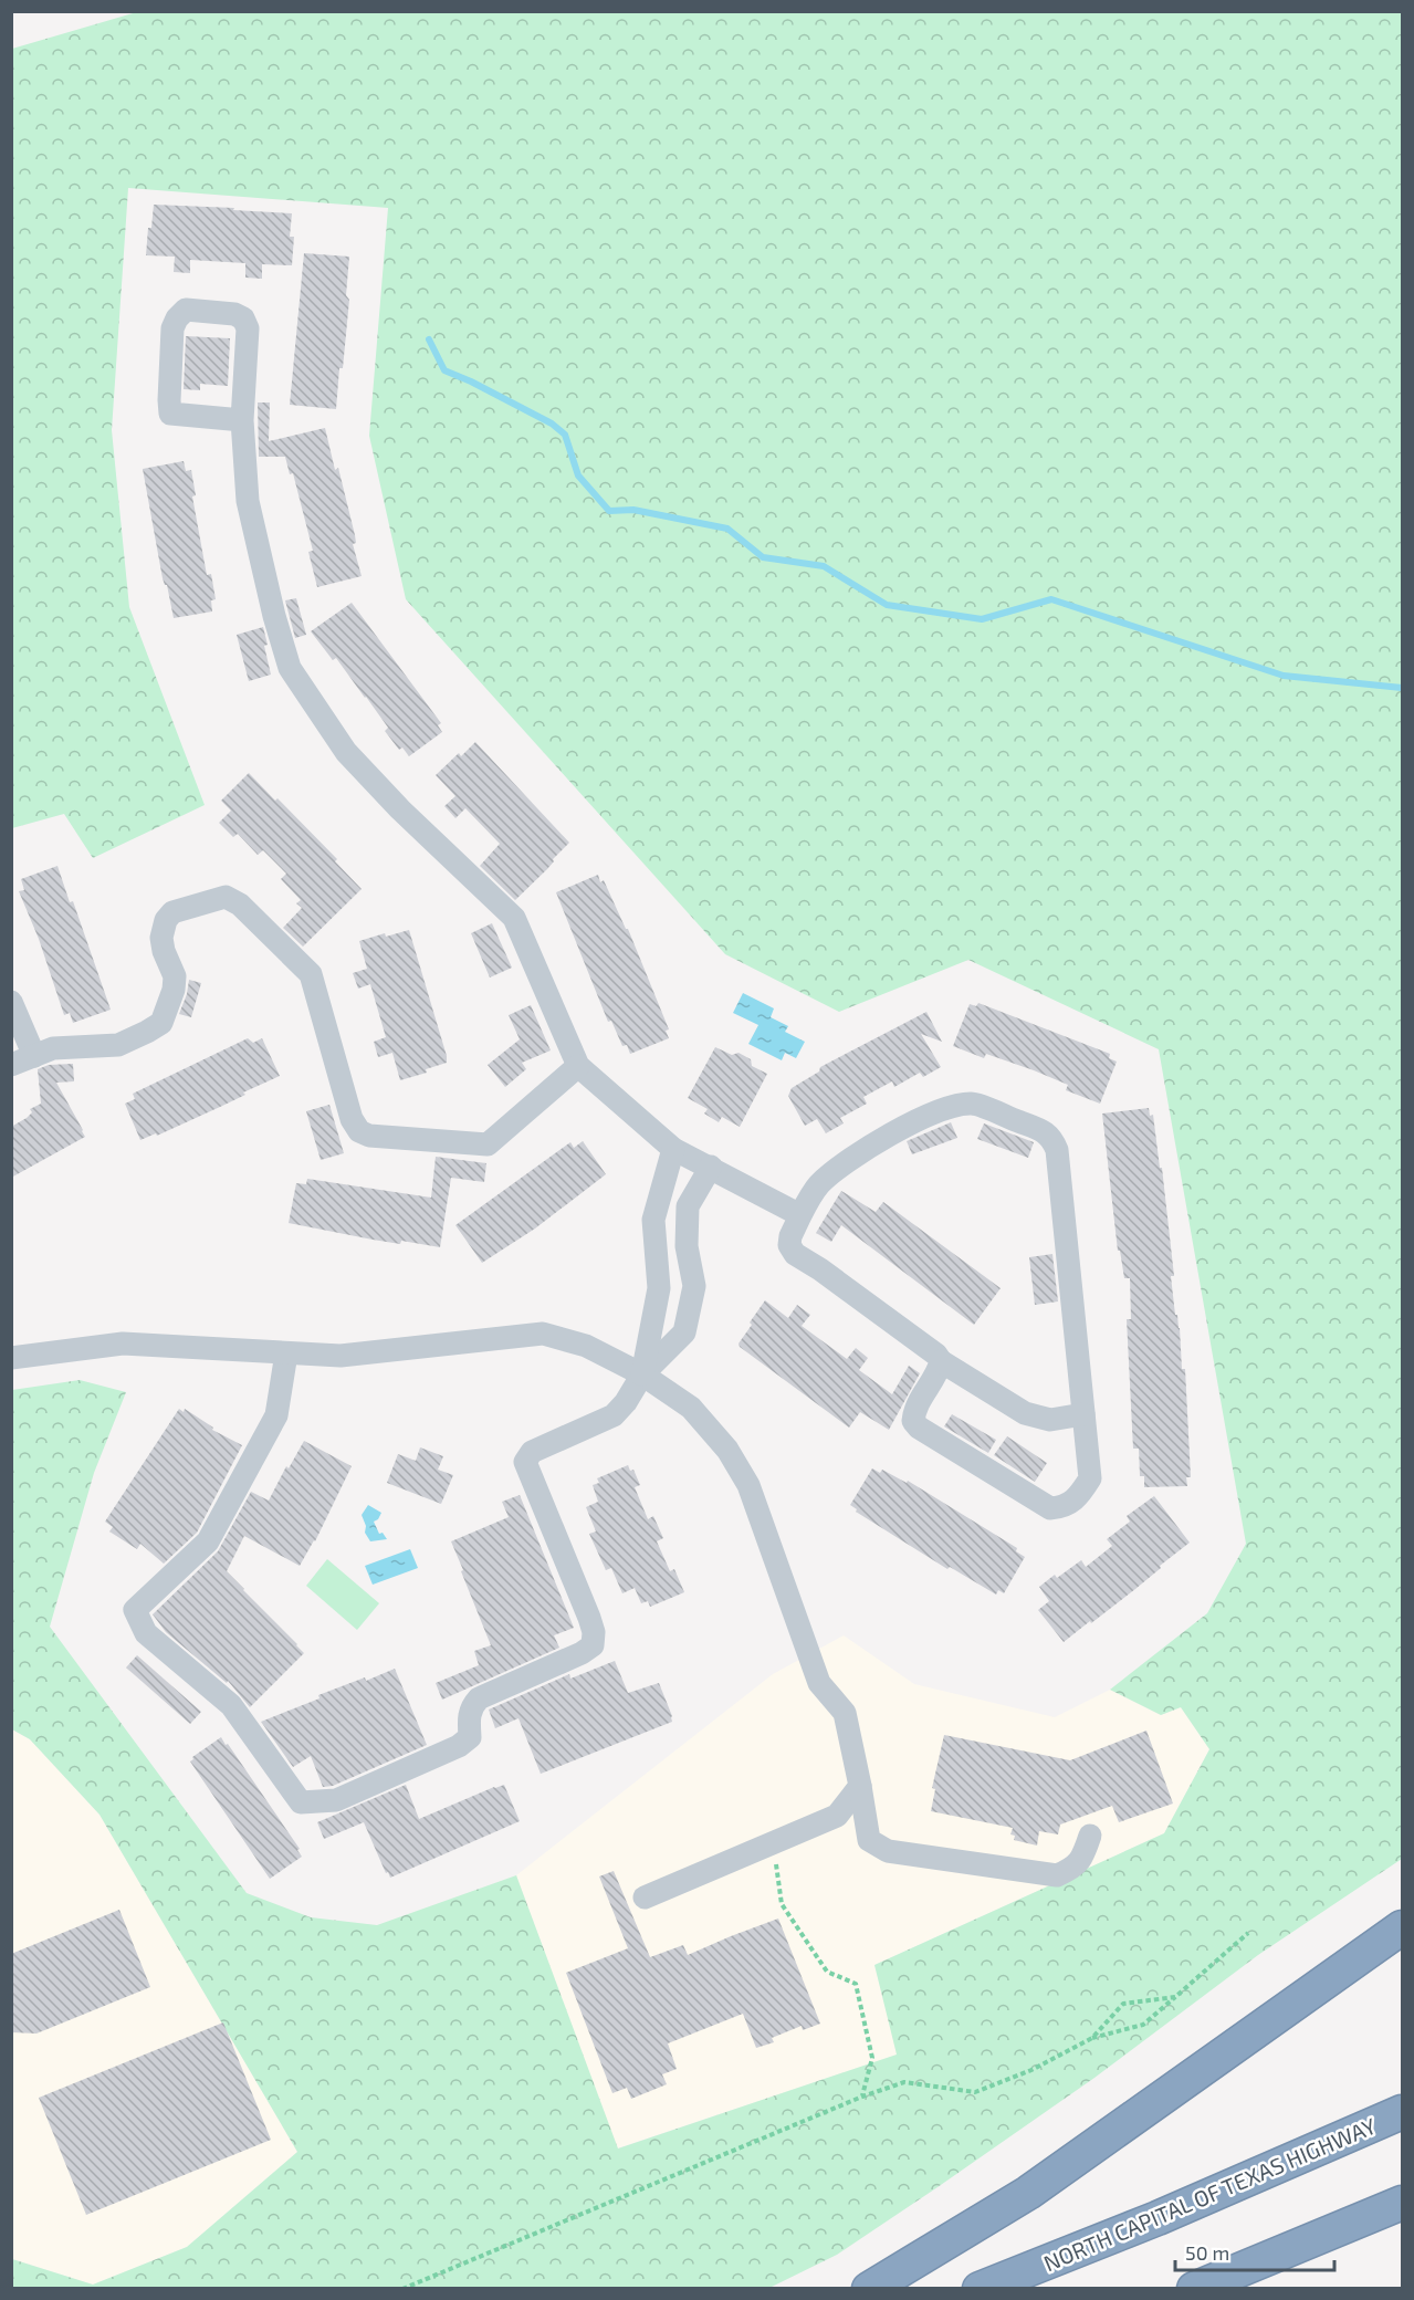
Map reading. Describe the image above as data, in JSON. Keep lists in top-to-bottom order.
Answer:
{
  "streets": {
    "highway": ["NORTH CAPITAL OF TEXAS HIGHWAY"]
  },
  "scale_bar": "50 m"
}
